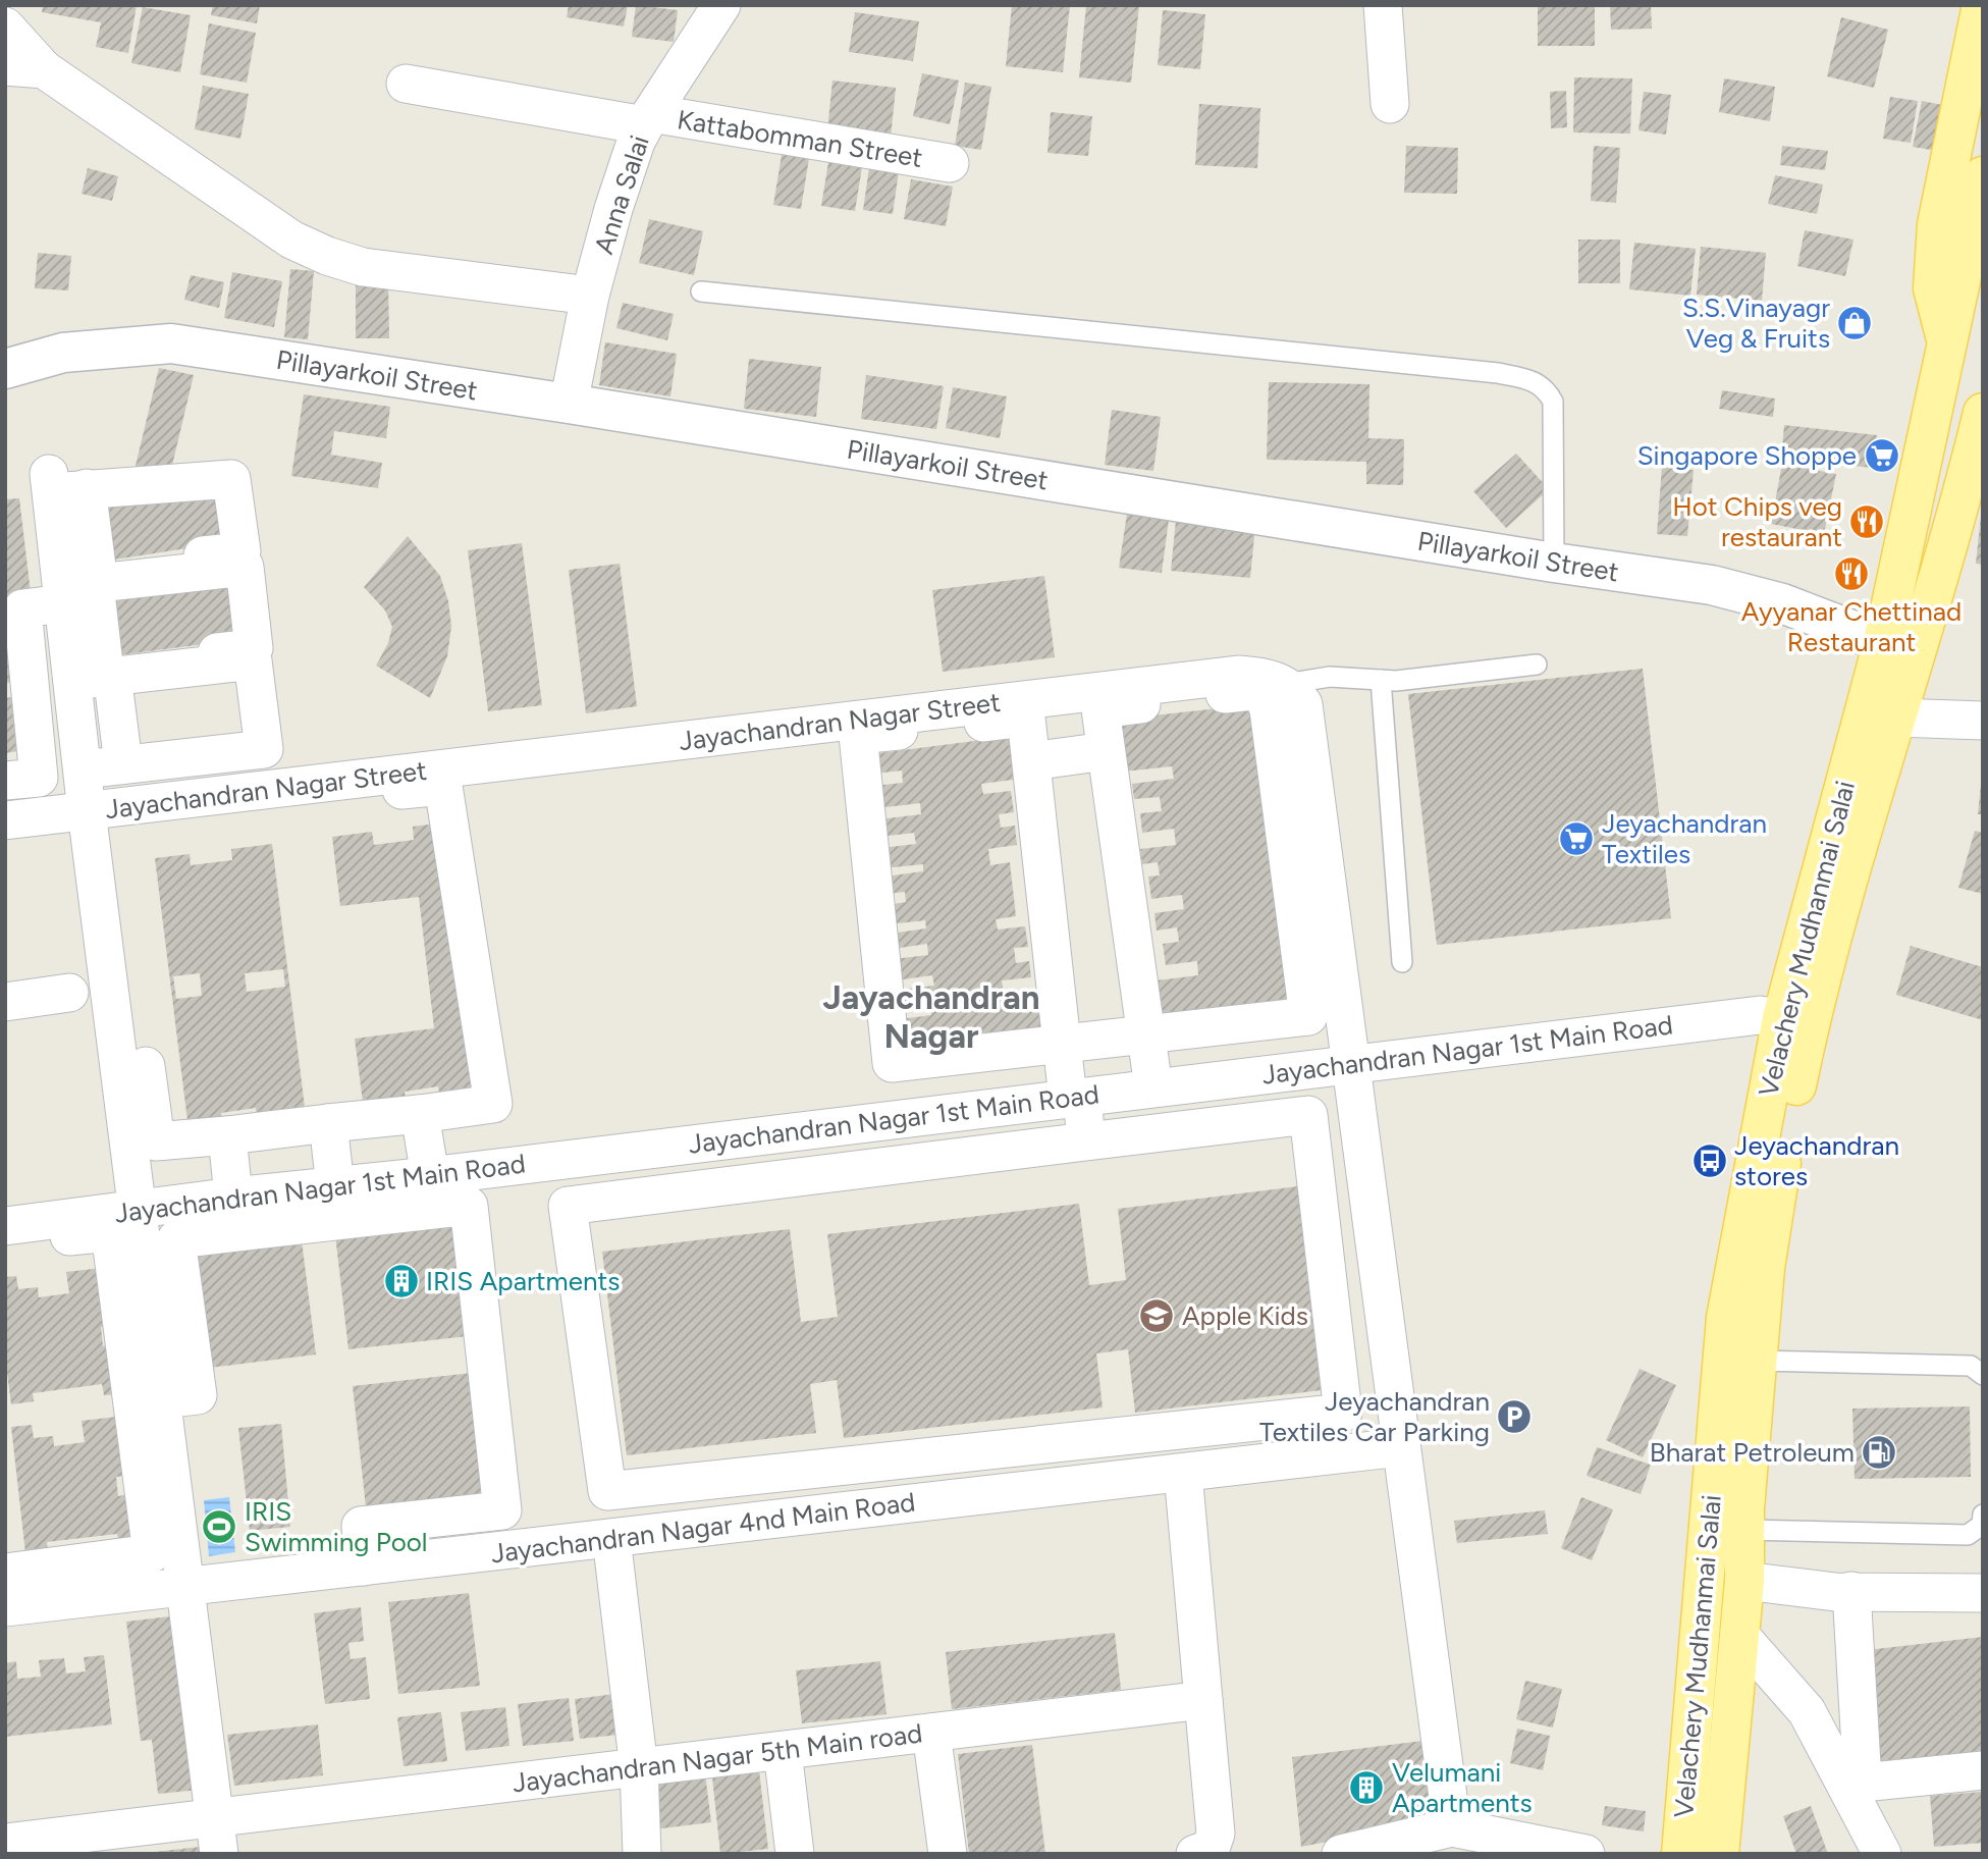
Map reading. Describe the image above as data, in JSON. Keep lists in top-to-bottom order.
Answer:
{
  "streets": {
    "main road": ["Velachery Mudhanmai Salai"],
    "street": [
      "Kattabomman Street",
      "Anna Salai",
      "Pillayarkoil Street",
      "Jayachandran Nagar Street",
      "Jayachandran Nagar 1st Main Road",
      "Jayachandran Nagar 4nd Main Road",
      "Jayachandran Nagar 5th Main road"
    ]
  },
  "crossings": [
    ["Kattabomman Street", "Anna Salai"],
    ["Anna Salai", "Pillayarkoil Street"],
    ["Pillayarkoil Street", "Velachery Mudhanmai Salai"],
    ["Velachery Mudhanmai Salai", "Jayachandran Nagar 1st Main Road"]
  ],
  "districts": ["Jayachandran Nagar"],
  "places": {
    "shop": ["S.S.Vinayagr Veg & Fruits"],
    "supermarket": ["Singapore Shoppe", "Jeyachandran Textiles"],
    "restaurant": ["Hot Chips veg restaurant", "Ayyanar Chettinad Restaurant"],
    "bus stop": ["Jeyachandran stores"],
    "building": ["IRIS Apartments", "Velumani Apartments"],
    "school or university": ["Apple Kids"],
    "parking": ["Jeyachandran Textiles Car Parking"],
    "fuel station": ["Bharat Petroleum"],
    "sports": ["IRIS Swimming Pool"]
  }
}
